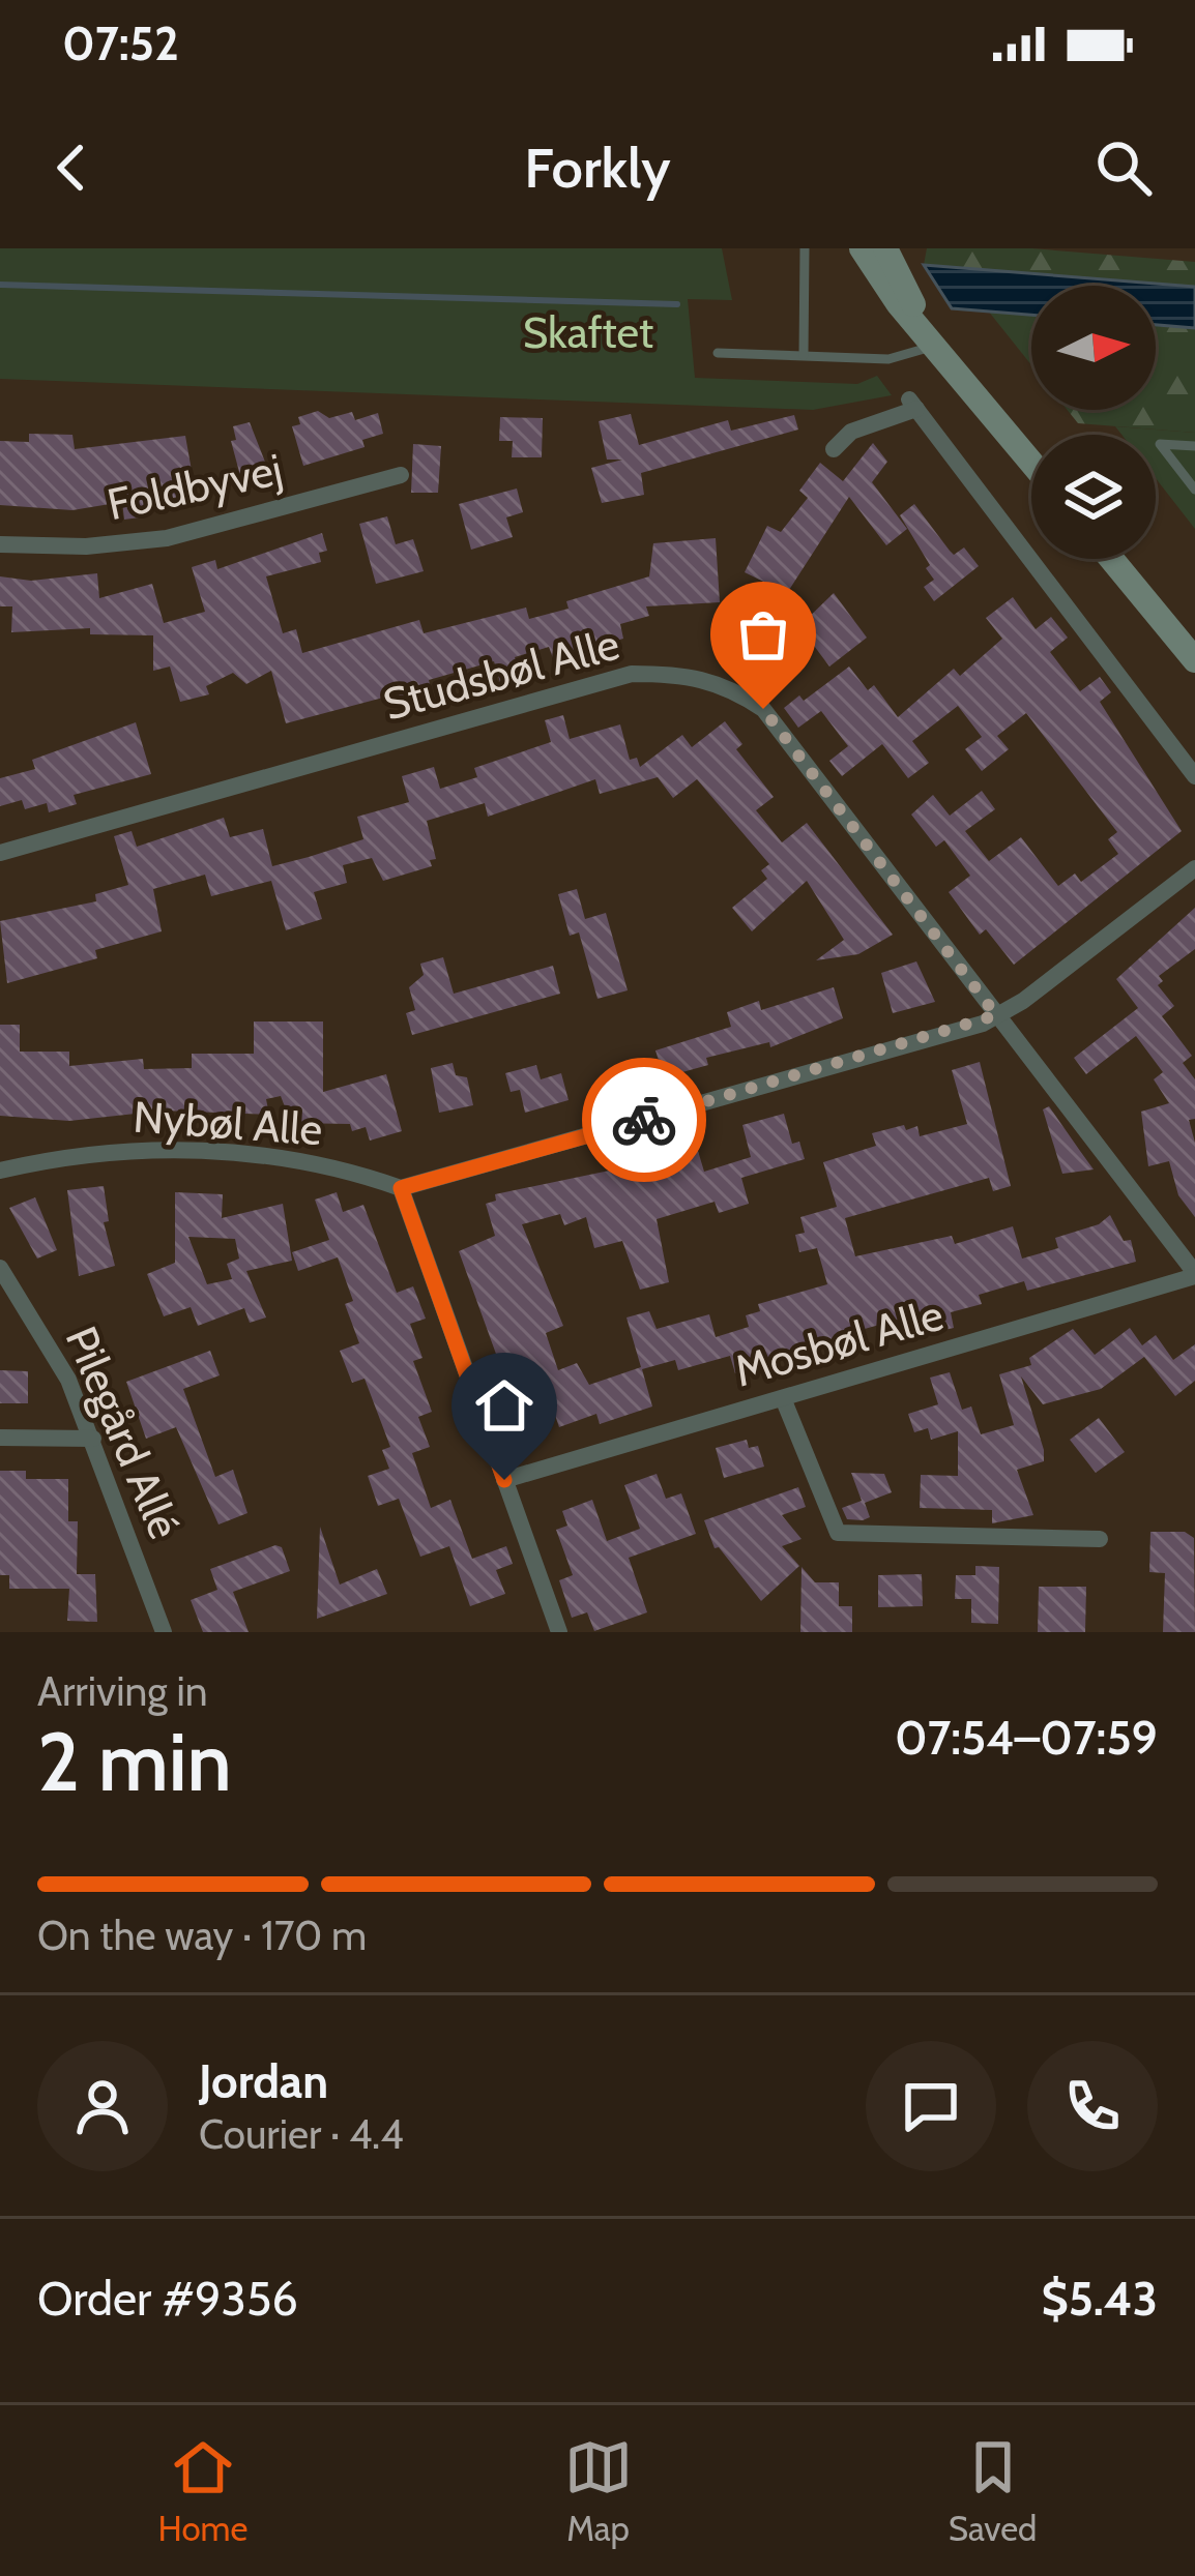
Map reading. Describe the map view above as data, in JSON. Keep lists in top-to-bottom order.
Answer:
{
  "streets": {
    "street": [
      "Foldbyvej",
      "Studsbøl Alle",
      "Nybøl Alle",
      "Mosbøl Alle",
      "Pilegård Allé"
    ]
  },
  "crossings": [
    ["Studsbøl Alle", "Mosbøl Alle"]
  ],
  "parks": ["Skaftet"],
  "north": "right",
  "page": {
    "status": "07:52",
    "header": "Forkly",
    "heading": ["2 min", "Arriving in", "07:54–07:59"],
    "panel": [
      "Jordan",
      "Courier · 4.4",
      "Order #9356",
      "$5.43"
    ],
    "bar": "On the way · 170 m",
    "tabs": ["Home", "Map", "Saved"]
  }
}
